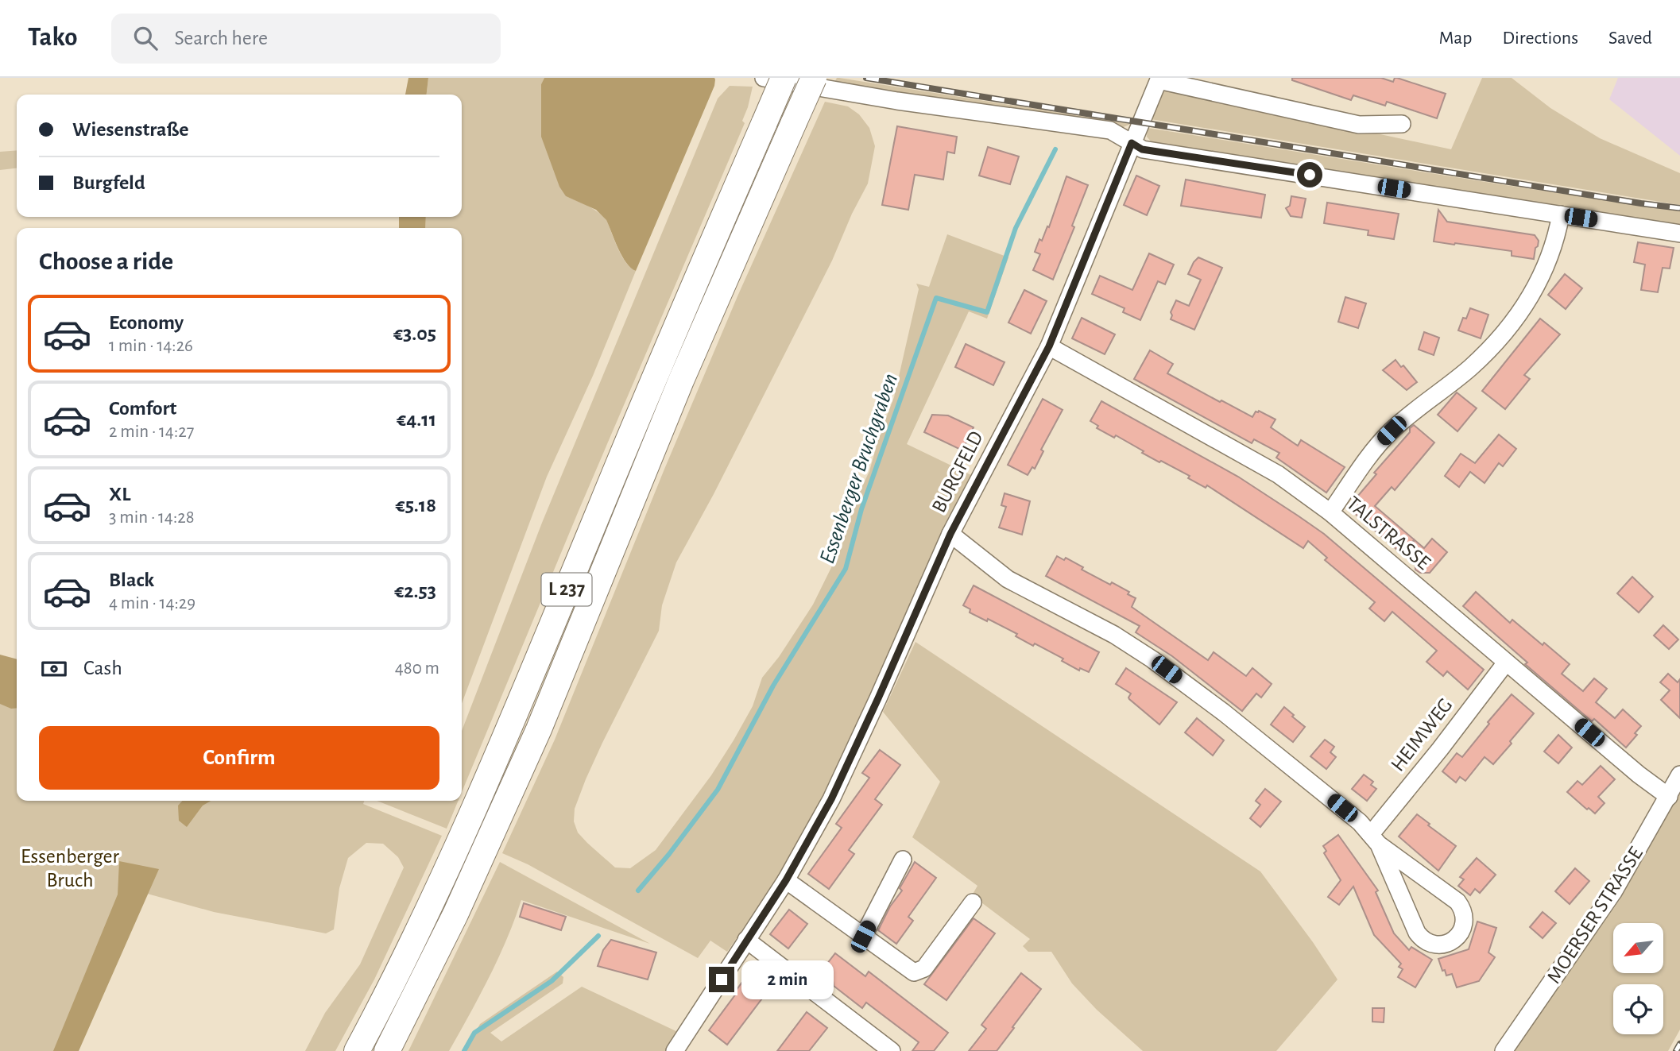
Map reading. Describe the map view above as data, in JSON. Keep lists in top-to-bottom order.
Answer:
{
  "streets": {
    "highway": ["L 237"],
    "street": [
      "BURGFELD",
      "TALSTRASSE",
      "HEIMWEG",
      "MOERSER STRASSE"
    ]
  },
  "crossings": [
    ["BURGFELD", "TALSTRASSE"],
    ["TALSTRASSE", "HEIMWEG"],
    ["TALSTRASSE", "MOERSER STRASSE"]
  ],
  "water": ["Essenberger Bruchgraben"],
  "parks": ["Essenberger Bruch"],
  "north": "bottom left",
  "page": {
    "header": "Tako",
    "search": "Search here",
    "nav": ["Map", "Directions", "Saved"],
    "banner": ["Wiesenstraße", "Burgfeld"],
    "heading": "Choose a ride",
    "list": [
      {
        "name": "Economy",
        "note": "1 min · 14:26",
        "value": "€3.05"
      },
      {
        "name": "Comfort",
        "note": "2 min · 14:27",
        "value": "€4.11"
      },
      {
        "name": "XL",
        "note": "3 min · 14:28",
        "value": "€5.18"
      },
      {
        "name": "Black",
        "note": "4 min · 14:29",
        "value": "€2.53"
      }
    ],
    "pay": ["Cash", "480 m"],
    "buttons": "Confirm",
    "bubble": "2 min"
  }
}
